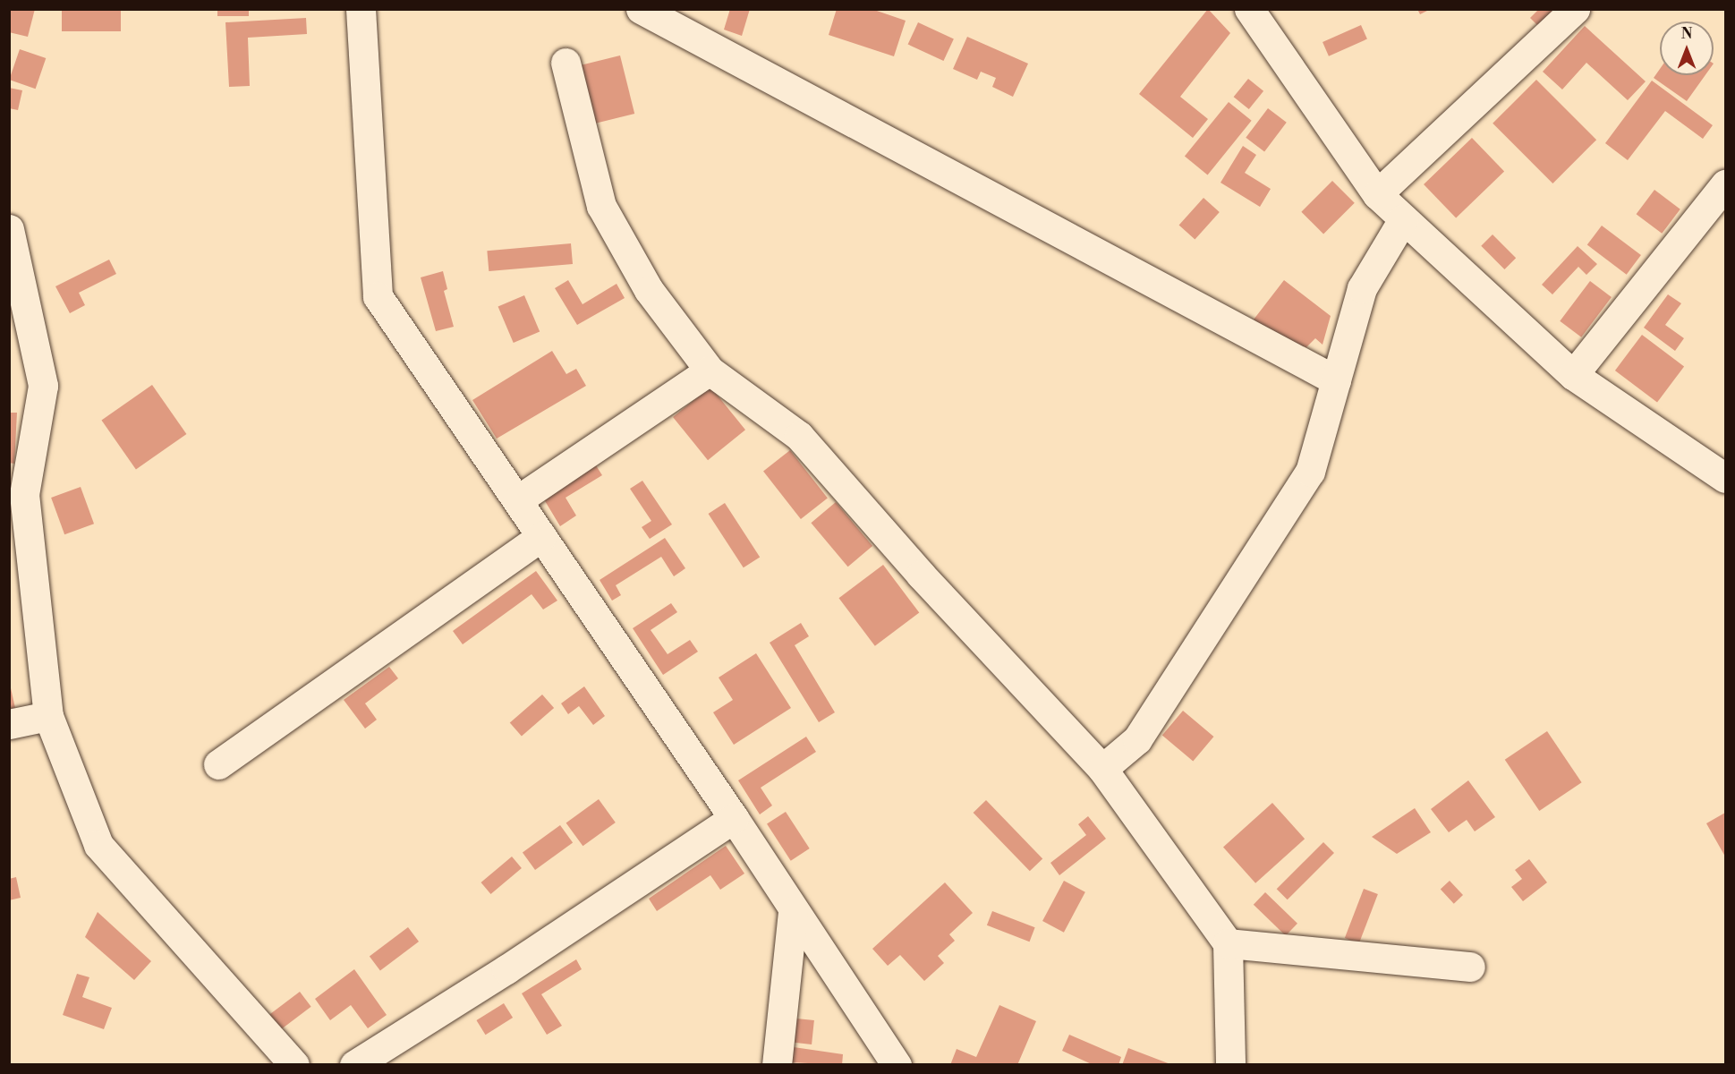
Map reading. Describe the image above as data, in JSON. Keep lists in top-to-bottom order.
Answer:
{
  "north": "top"
}
